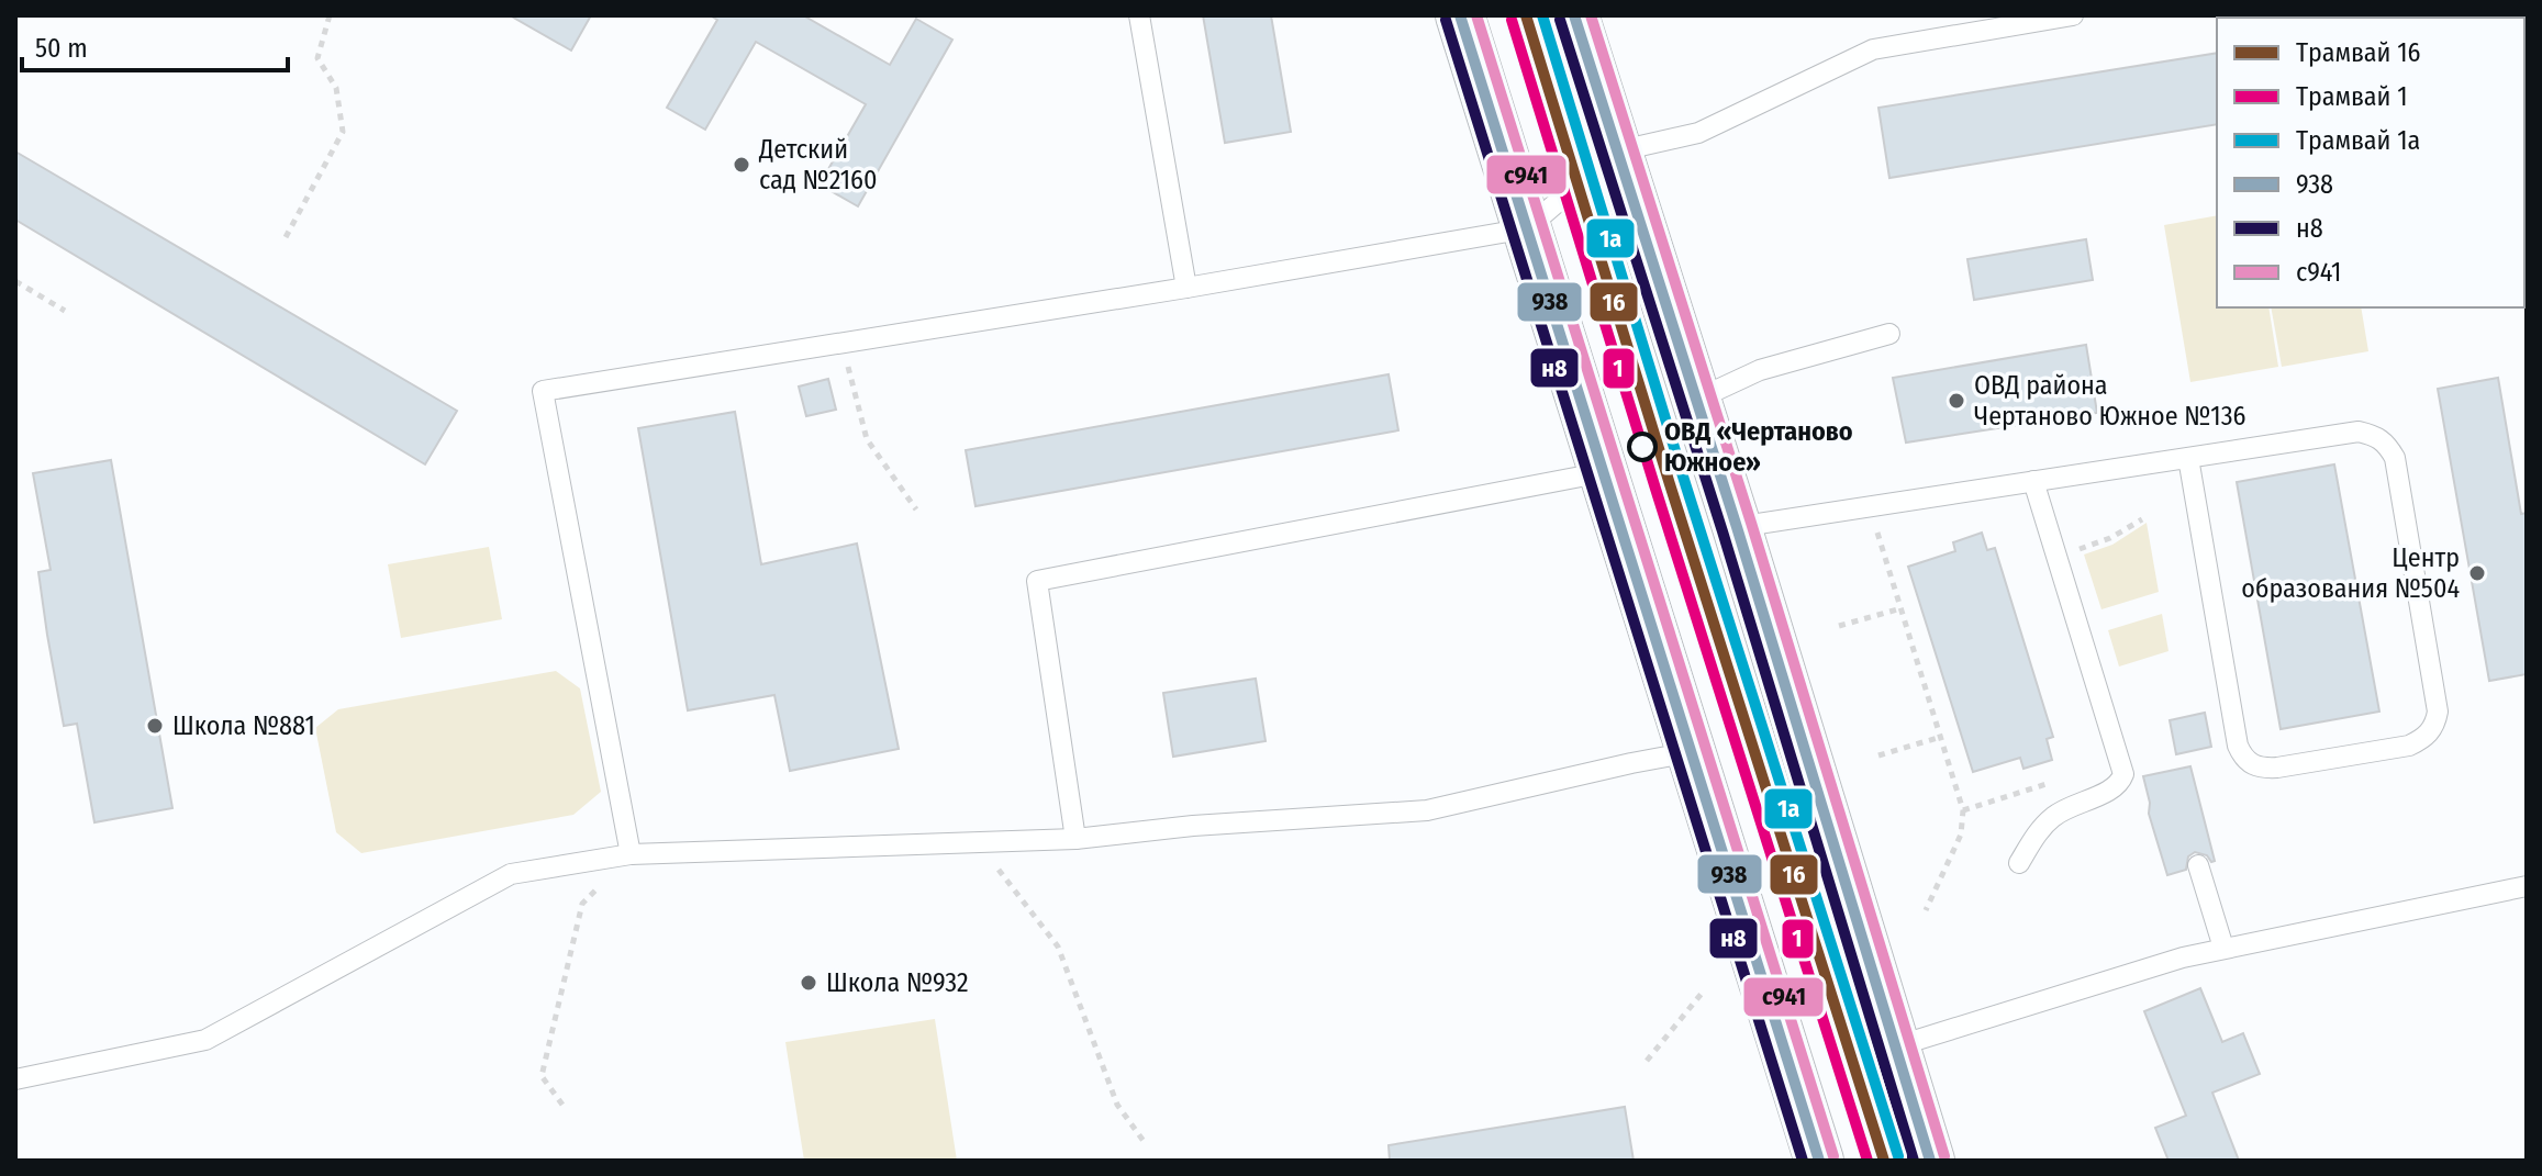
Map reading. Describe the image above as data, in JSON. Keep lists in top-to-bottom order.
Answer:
{
  "places": [
    "Детский сад №2160",
    "ОВД района Чертаново Южное №136",
    "ОВД «Чертаново Южное»",
    "Центр образования №504",
    "Школа №881",
    "Школа №932"
  ],
  "lines": [
    "tram line 16",
    "tram line 1а",
    "transit line 938",
    "transit line с941",
    "tram line 1",
    "transit line н8"
  ],
  "legend": [
    "Трамвай 16",
    "Трамвай 1",
    "Трамвай 1а",
    "938",
    "н8",
    "с941"
  ],
  "scale_bar": "50 m"
}
